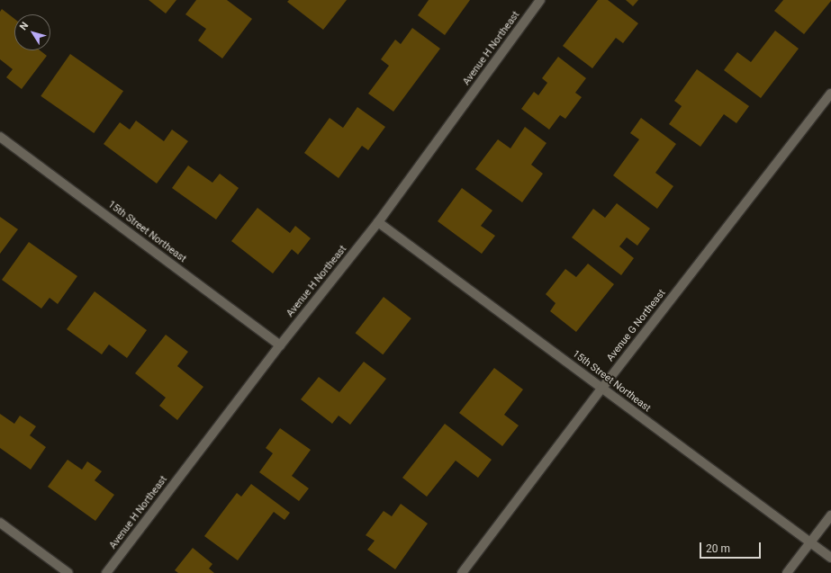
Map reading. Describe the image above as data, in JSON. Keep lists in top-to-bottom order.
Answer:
{
  "streets": {
    "street": ["Avenue H Northeast", "15th Street Northeast", "Avenue G Northeast"]
  },
  "crossings": [
    ["Avenue H Northeast", "15th Street Northeast"],
    ["15th Street Northeast", "Avenue G Northeast"]
  ],
  "scale_bar": "20 m",
  "north": "top left"
}
